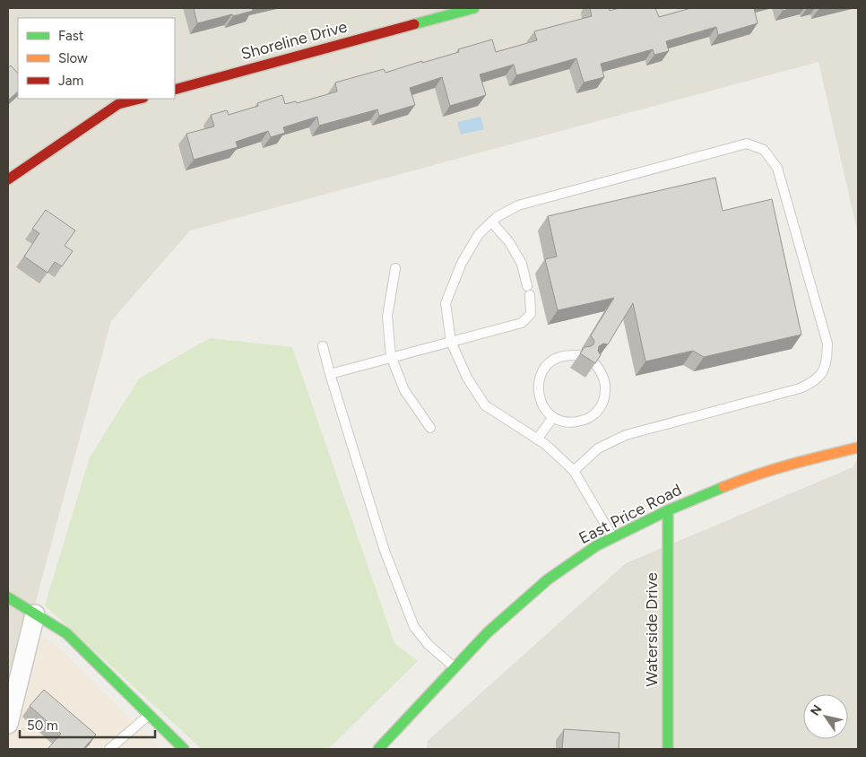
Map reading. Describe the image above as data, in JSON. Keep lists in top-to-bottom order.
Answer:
{
  "streets": {
    "street": ["Shoreline Drive", "East Price Road", "Waterside Drive"]
  },
  "crossings": [
    ["East Price Road", "Waterside Drive"]
  ],
  "legend": ["Fast", "Slow", "Jam"],
  "scale_bar": "50 m",
  "north": "top left"
}
